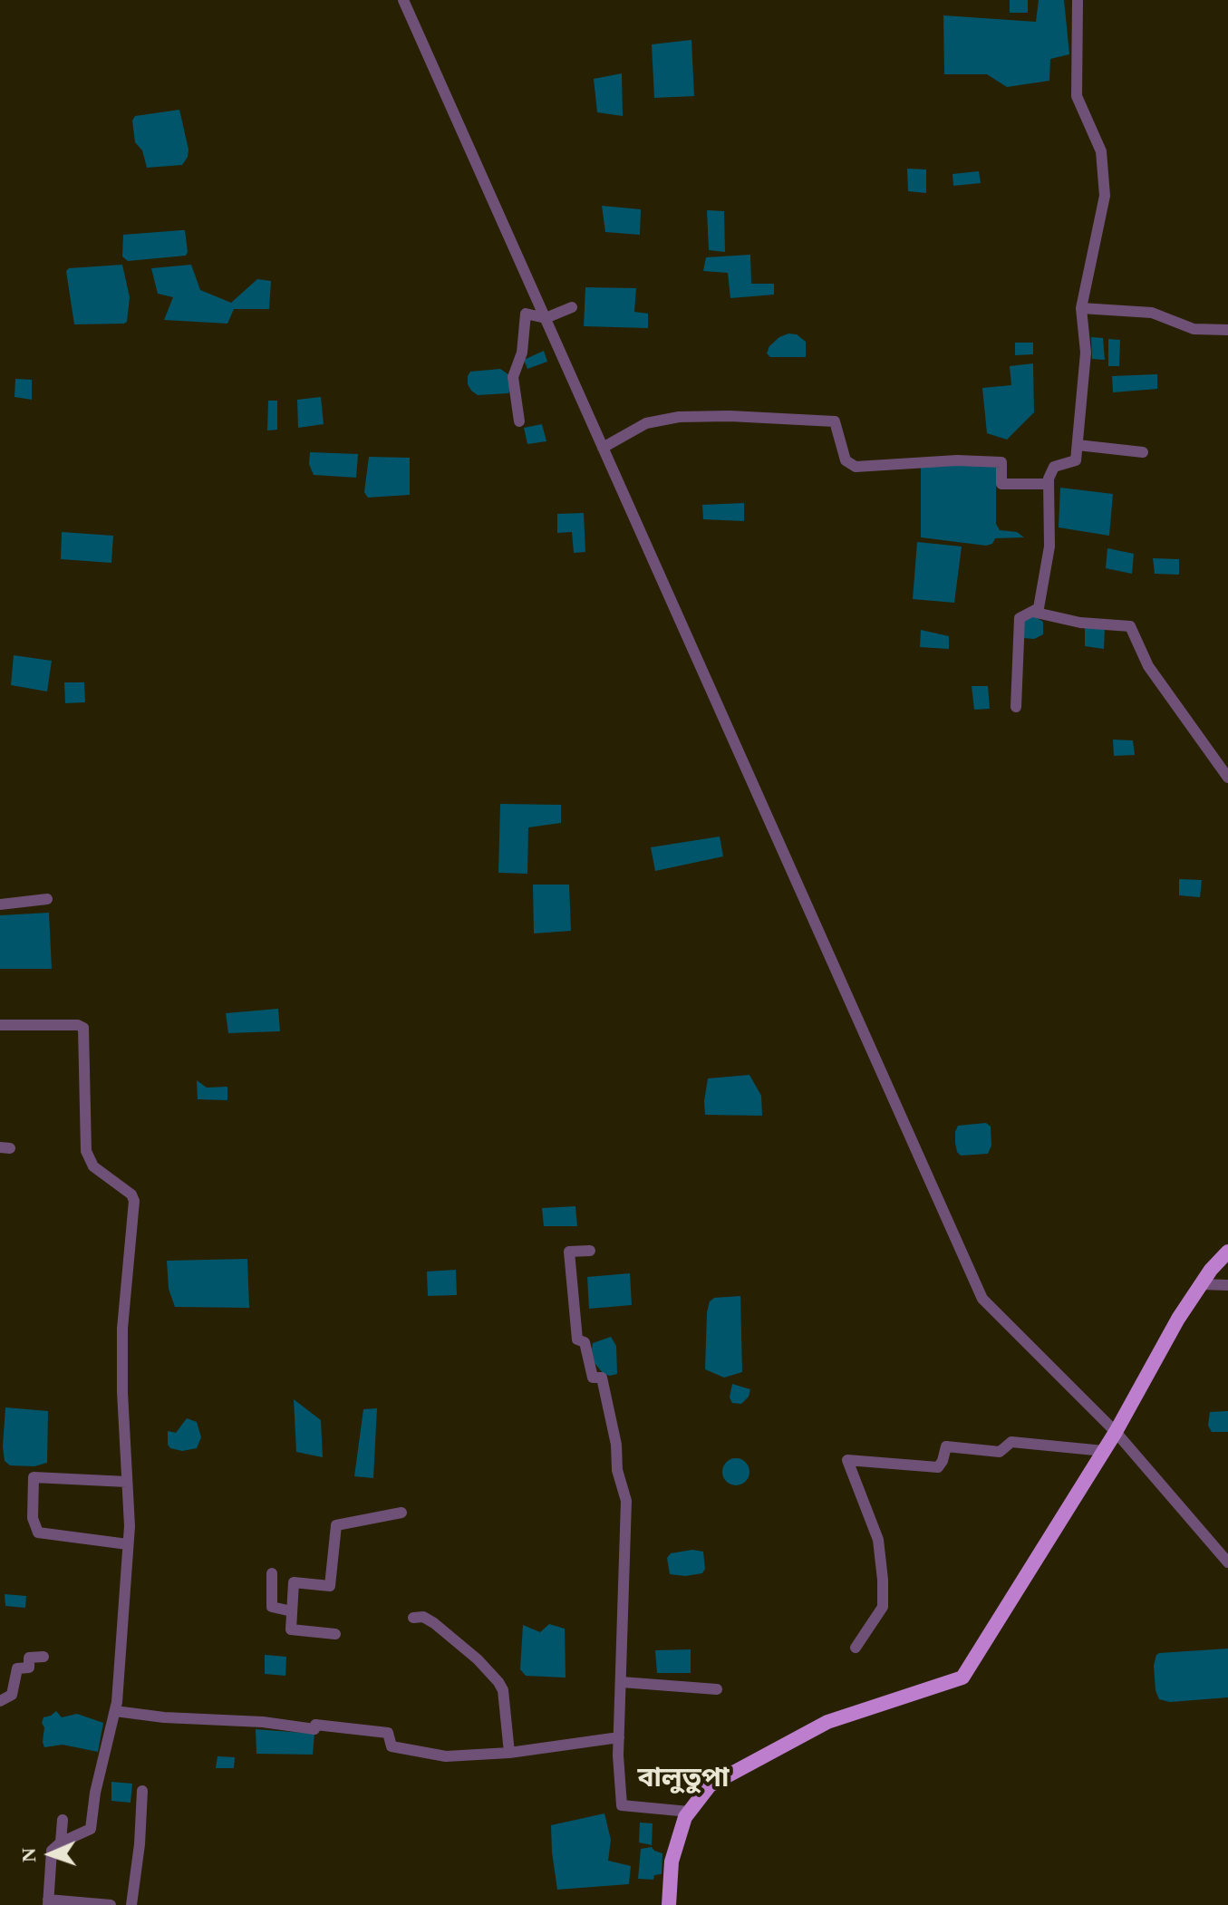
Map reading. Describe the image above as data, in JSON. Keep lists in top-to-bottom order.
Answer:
{
  "districts": ["বালুতুপা"],
  "north": "left"
}
